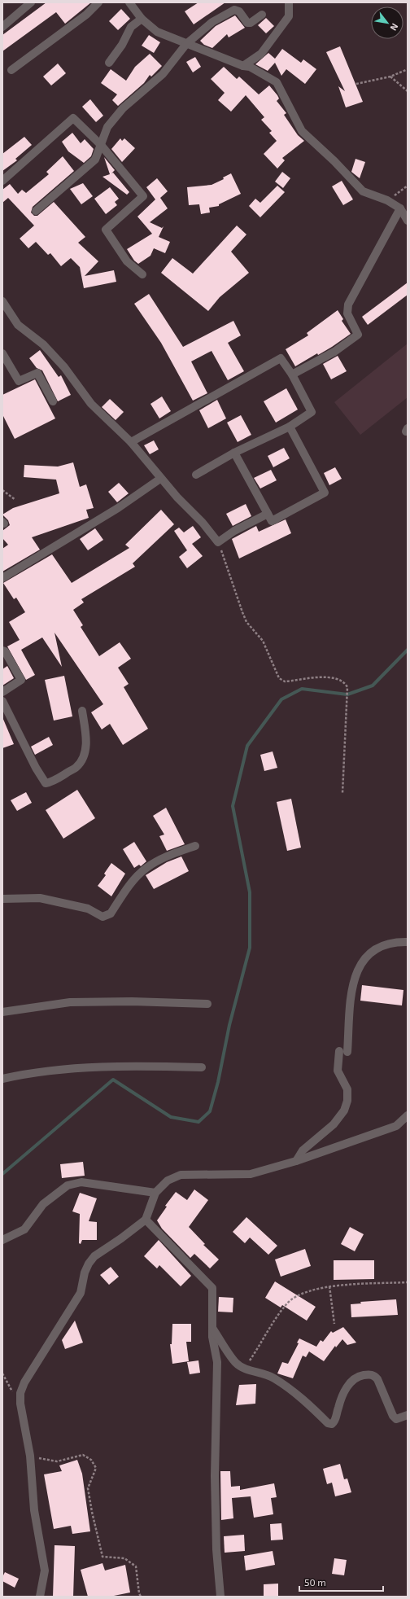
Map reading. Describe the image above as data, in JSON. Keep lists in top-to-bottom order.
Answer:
{
  "scale_bar": "50 m",
  "north": "bottom right"
}
